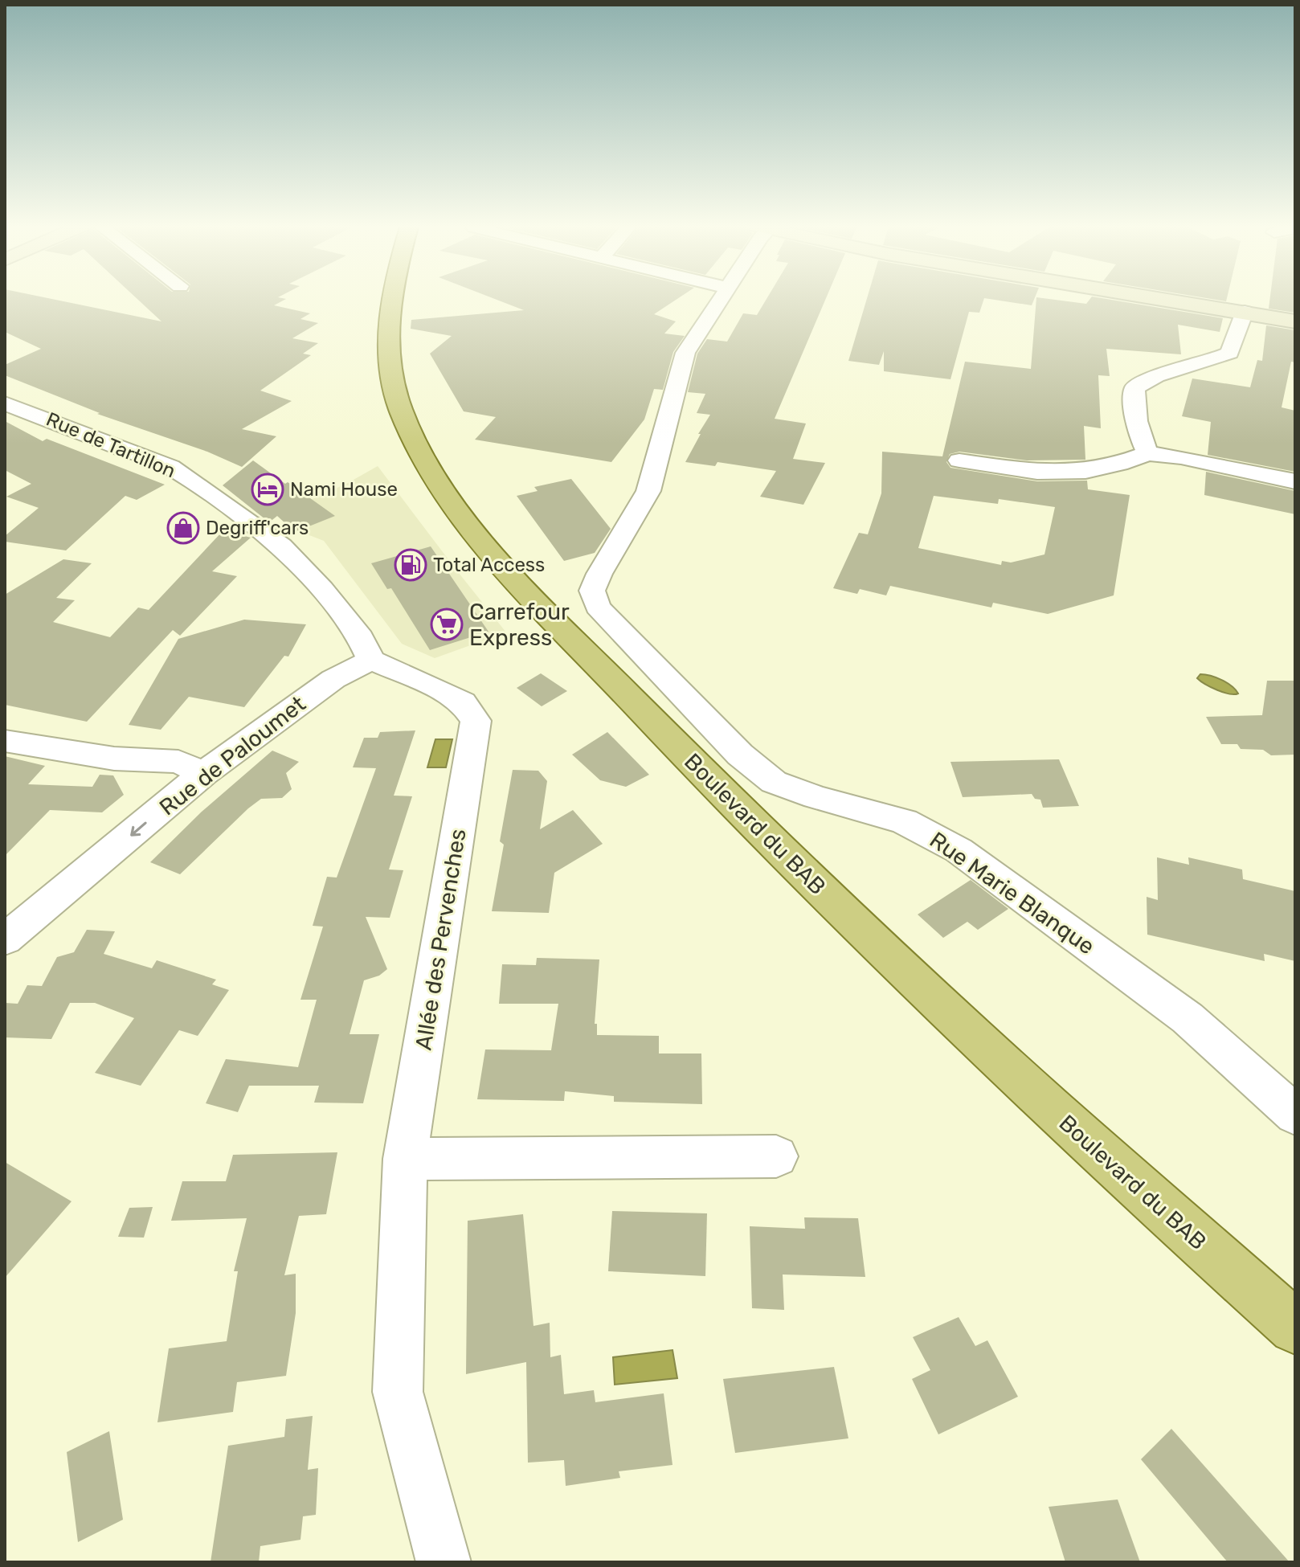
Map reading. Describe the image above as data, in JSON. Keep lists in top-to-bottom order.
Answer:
{
  "streets": {
    "main road": ["Boulevard du BAB"],
    "street": [
      "Rue de Tartillon",
      "Rue de Paloumet",
      "Rue Marie Blanque",
      "Allée des Pervenches"
    ]
  },
  "crossings": [
    ["Rue de Tartillon", "Rue de Paloumet"],
    ["Rue de Tartillon", "Allée des Pervenches"],
    ["Rue de Paloumet", "Allée des Pervenches"]
  ],
  "one_way": ["Rue de Paloumet"],
  "places": {
    "hotel": ["Nami House"],
    "shop": ["Degriff'cars"],
    "fuel station": ["Total Access"],
    "supermarket": ["Carrefour Express"]
  }
}
